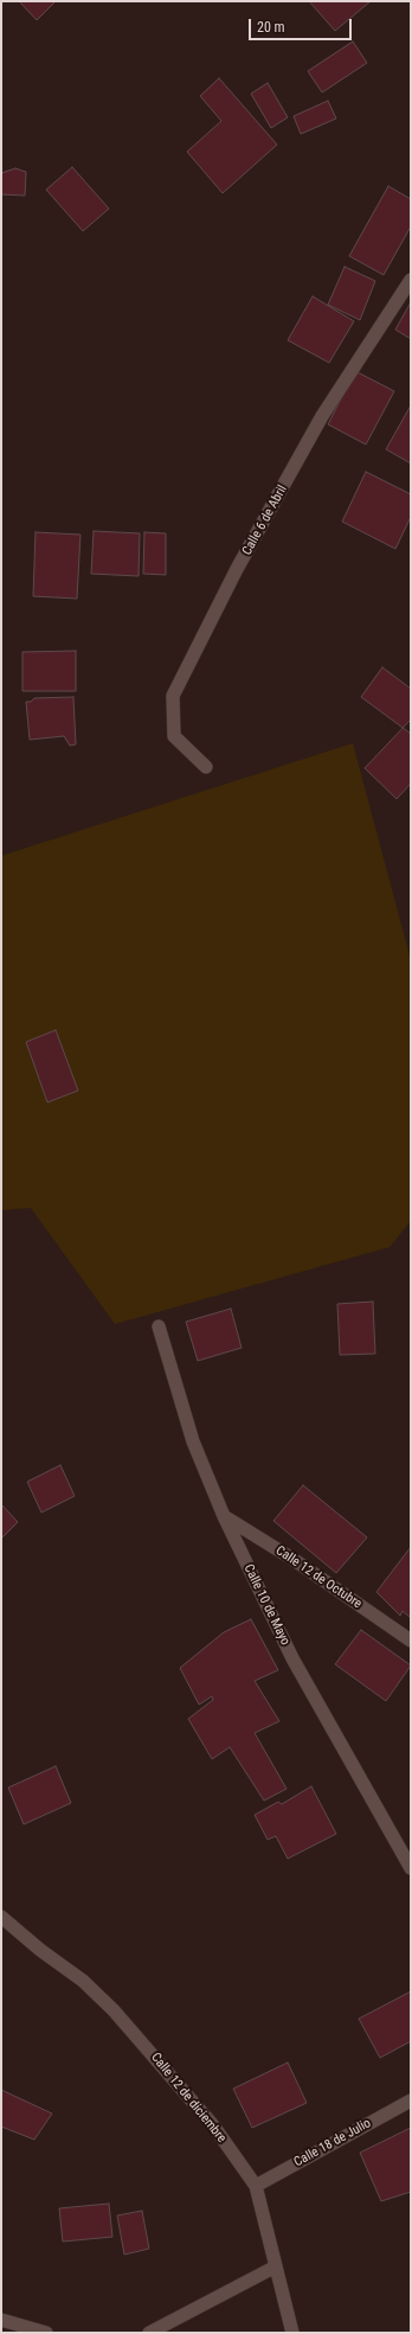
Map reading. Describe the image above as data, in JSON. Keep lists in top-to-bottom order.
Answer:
{
  "streets": {
    "street": [
      "Calle 6 de Abril",
      "Calle 12 de Octubre",
      "Calle 10 de Mayo",
      "Calle 12 de diciembre",
      "Calle 18 de Julio"
    ]
  },
  "crossings": [
    ["Calle 12 de Octubre", "Calle 10 de Mayo"],
    ["Calle 12 de diciembre", "Calle 18 de Julio"]
  ],
  "scale_bar": "20 m"
}
